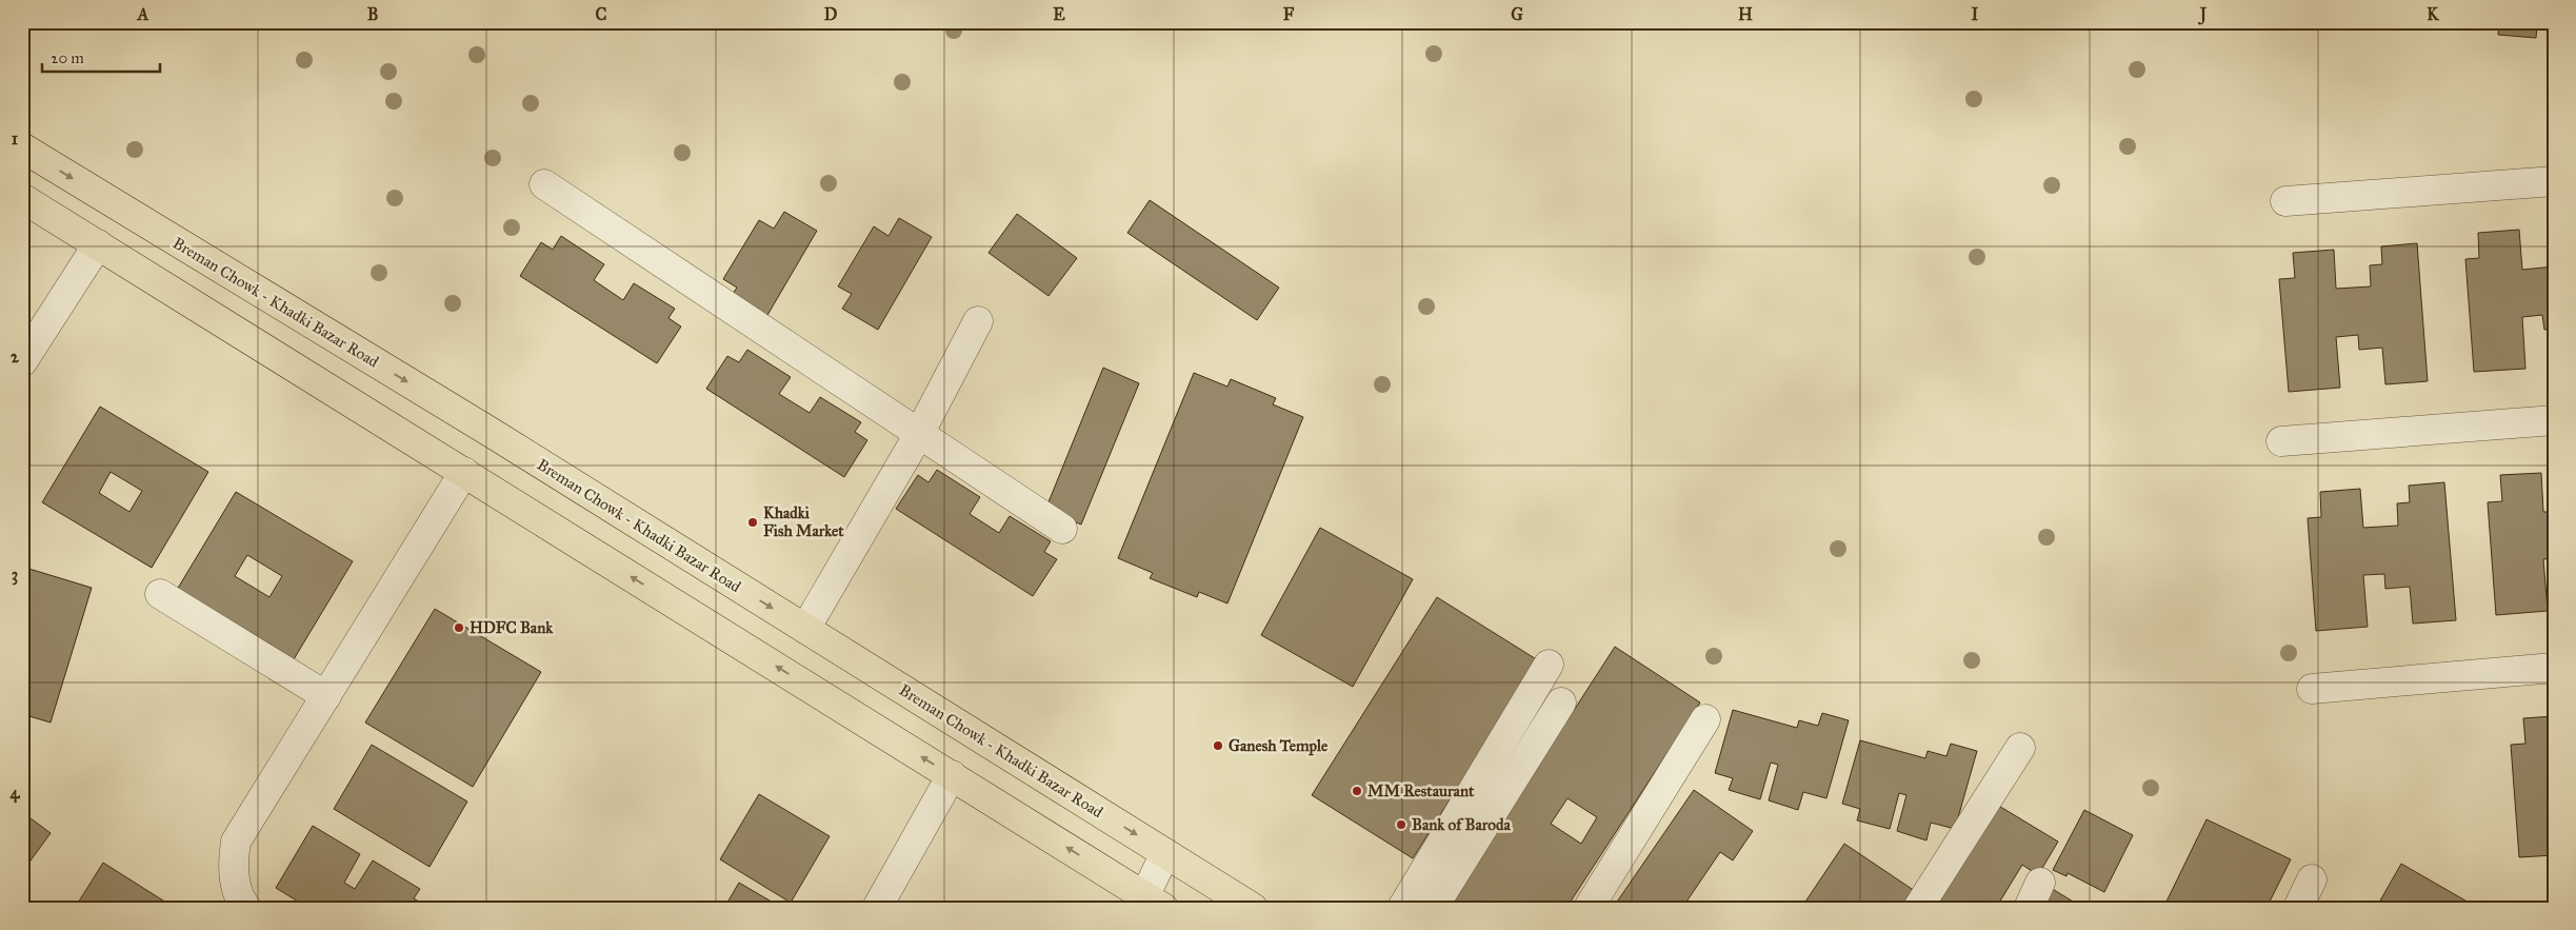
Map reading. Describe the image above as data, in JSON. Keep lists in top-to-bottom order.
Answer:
{
  "streets": {
    "main road": ["Breman Chowk - Khadki Bazar Road"]
  },
  "places": [
    "Khadki Fish Market",
    "HDFC Bank",
    "Ganesh Temple",
    "MM Restaurant",
    "Bank of Baroda"
  ],
  "scale_bar": "20 m",
  "grid": {
    "columns": [
      "A",
      "B",
      "C",
      "D",
      "E",
      "F",
      "G",
      "H",
      "I",
      "J",
      "K"
    ],
    "rows": [
      "1",
      "2",
      "3",
      "4"
    ]
  }
}
